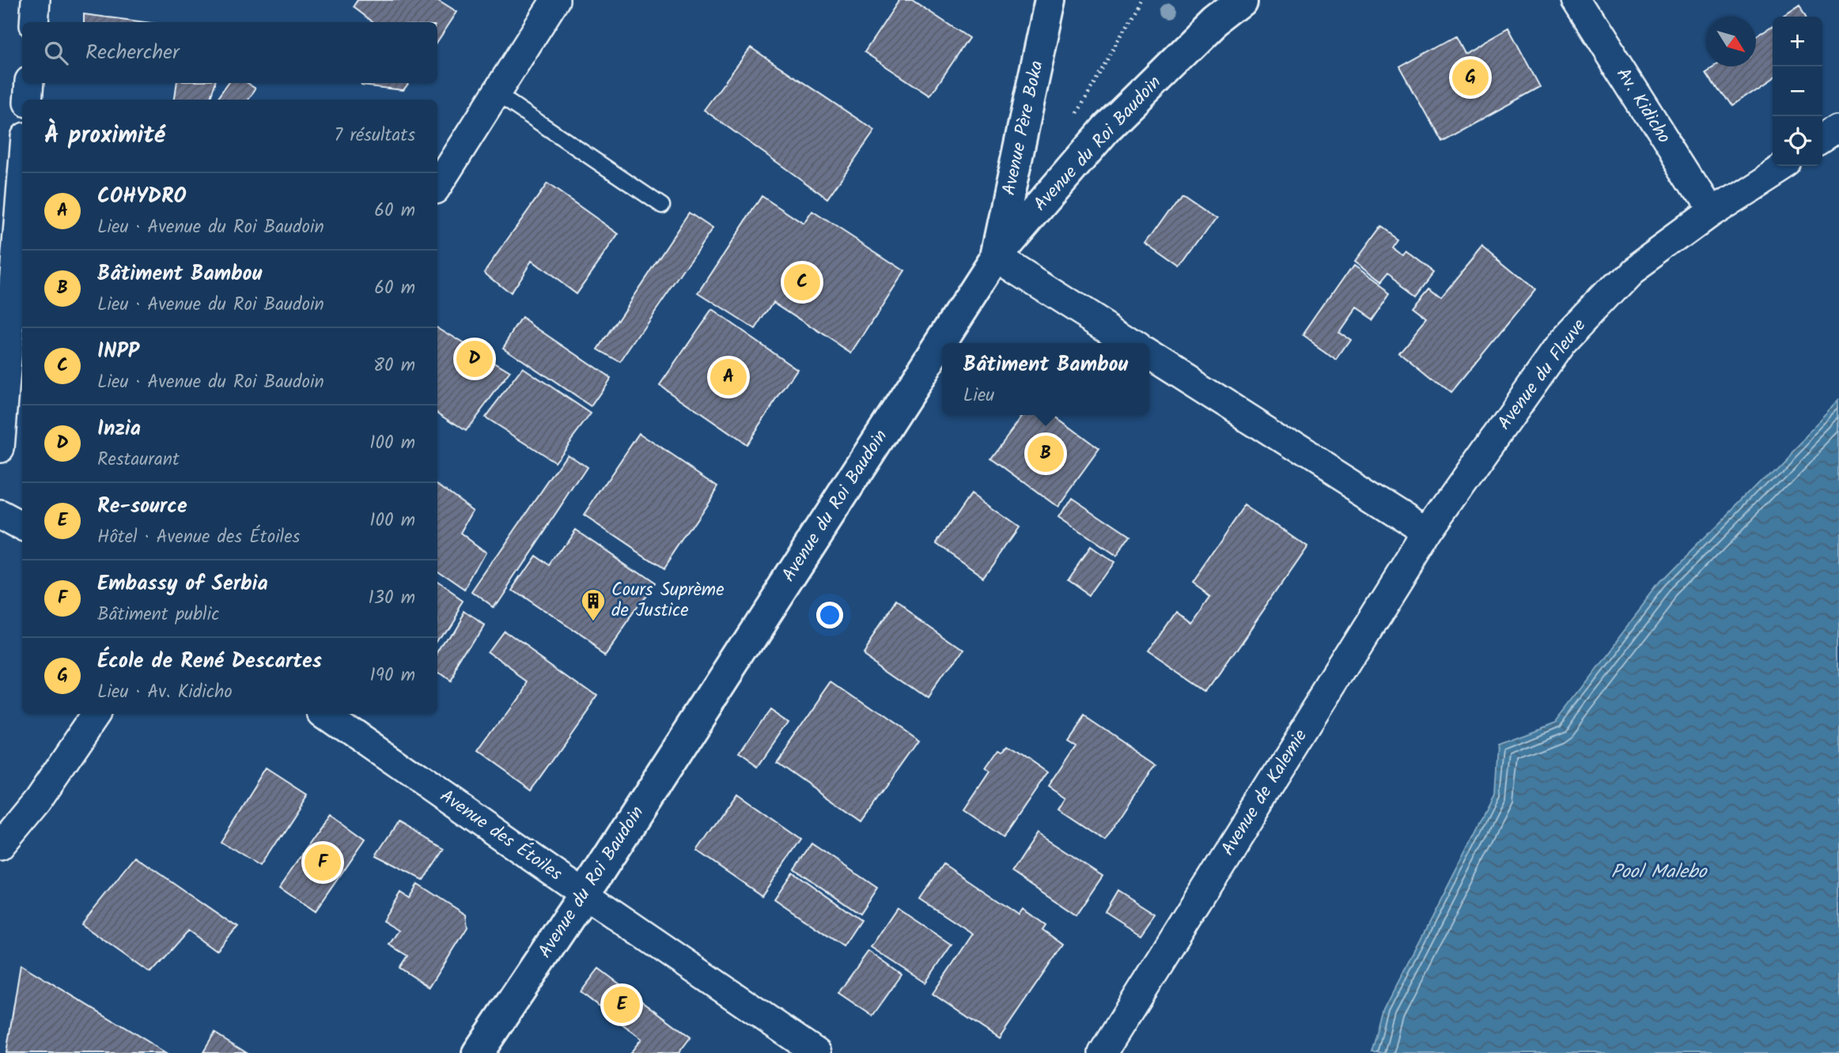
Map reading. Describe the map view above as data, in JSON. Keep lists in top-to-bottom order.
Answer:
{
  "streets": {
    "street": [
      "Av. Kidicho",
      "Avenue Père Boka",
      "Avenue du Roi Baudoin",
      "Avenue du Fleuve",
      "Avenue de Kalemie",
      "Avenue des Étoiles"
    ]
  },
  "crossings": [
    ["Av. Kidicho", "Avenue du Fleuve"],
    ["Avenue Père Boka", "Avenue du Roi Baudoin"],
    ["Avenue du Roi Baudoin", "Avenue des Étoiles"],
    ["Avenue du Fleuve", "Avenue de Kalemie"]
  ],
  "water": ["Pool Malebo"],
  "places": {
    "building": ["Cours Suprème de Justice"]
  },
  "north": "bottom right",
  "page": {
    "map_buttons": ["+", "−"],
    "search": "Rechercher",
    "pins": [
      "G",
      "C",
      "D",
      "A",
      "B",
      "F",
      "E"
    ],
    "heading": ["À proximité", "7 résultats"],
    "list": [
      {
        "mark": "A",
        "name": "COHYDRO",
        "note": "Lieu · Avenue du Roi Baudoin",
        "value": "60 m"
      },
      {
        "mark": "B",
        "name": "Bâtiment Bambou",
        "note": "Lieu · Avenue du Roi Baudoin",
        "value": "60 m"
      },
      {
        "mark": "C",
        "name": "INPP",
        "note": "Lieu · Avenue du Roi Baudoin",
        "value": "80 m"
      },
      {
        "mark": "D",
        "name": "Inzia",
        "note": "Restaurant",
        "value": "100 m"
      },
      {
        "mark": "E",
        "name": "Re-source",
        "note": "Hôtel · Avenue des Étoiles",
        "value": "100 m"
      },
      {
        "mark": "F",
        "name": "Embassy of Serbia",
        "note": "Bâtiment public",
        "value": "130 m"
      },
      {
        "mark": "G",
        "name": "École de René Descartes",
        "note": "Lieu · Av. Kidicho",
        "value": "190 m"
      }
    ],
    "popup": ["Bâtiment Bambou", "Lieu"]
  }
}
